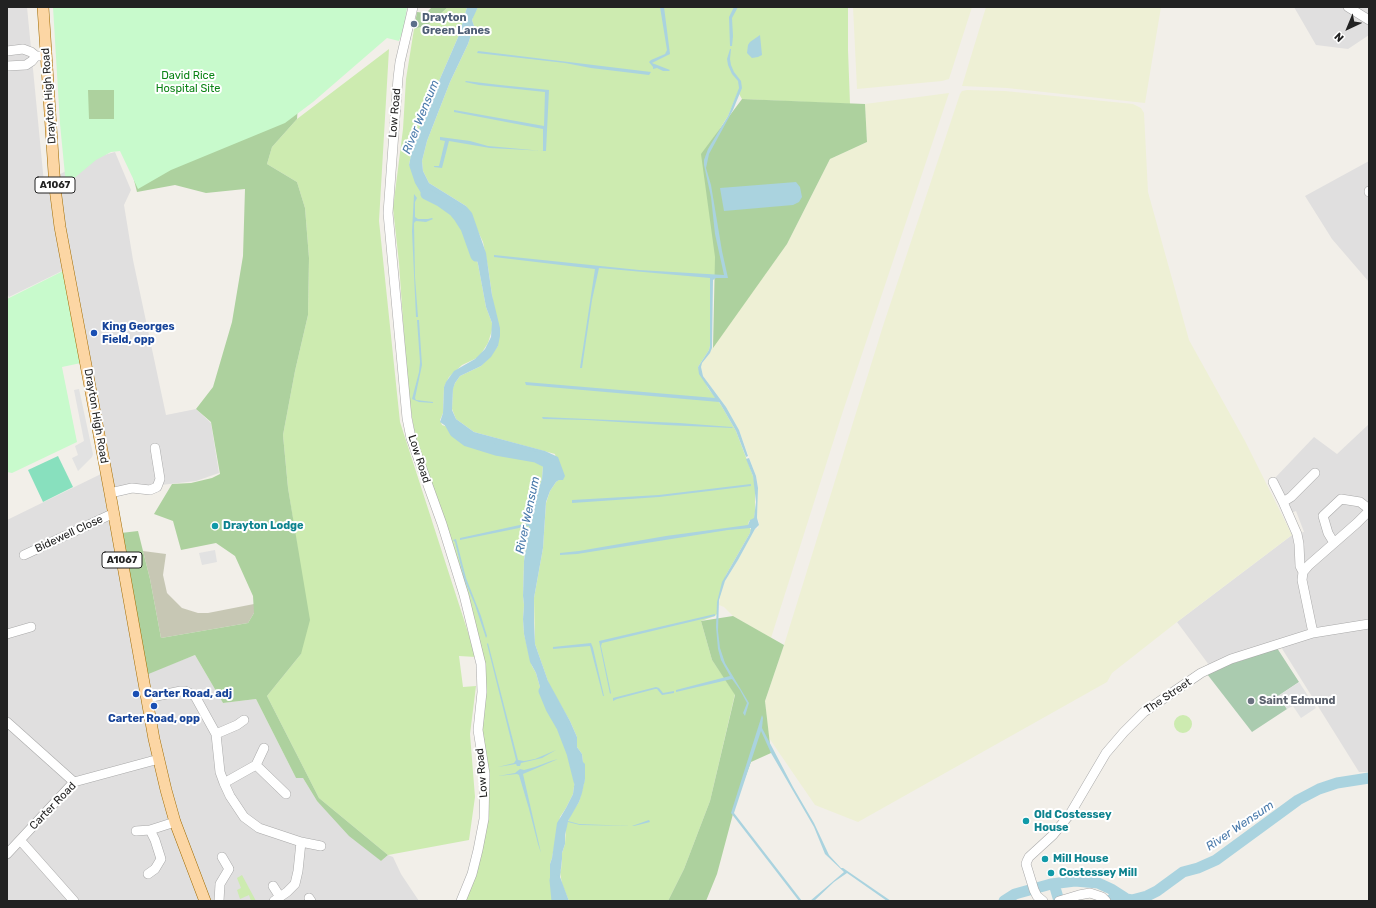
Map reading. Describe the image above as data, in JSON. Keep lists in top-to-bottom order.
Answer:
{
  "streets": {
    "main road": ["Drayton High Road", "A1067"],
    "street": [
      "Low Road",
      "Bidewell Close",
      "The Street",
      "Carter Road"
    ]
  },
  "crossings": [
    ["Drayton High Road", "Bidewell Close"],
    ["Drayton High Road", "Carter Road"]
  ],
  "water": ["River Wensum"],
  "parks": ["David Rice Hospital Site"],
  "places": [
    "Drayton Green Lanes",
    "King Georges Field, opp",
    "Drayton Lodge",
    "Carter Road, adj",
    "Saint Edmund",
    "Carter Road, opp",
    "Old Costessey House",
    "Mill House",
    "Costessey Mill"
  ],
  "north": "bottom left"
}
